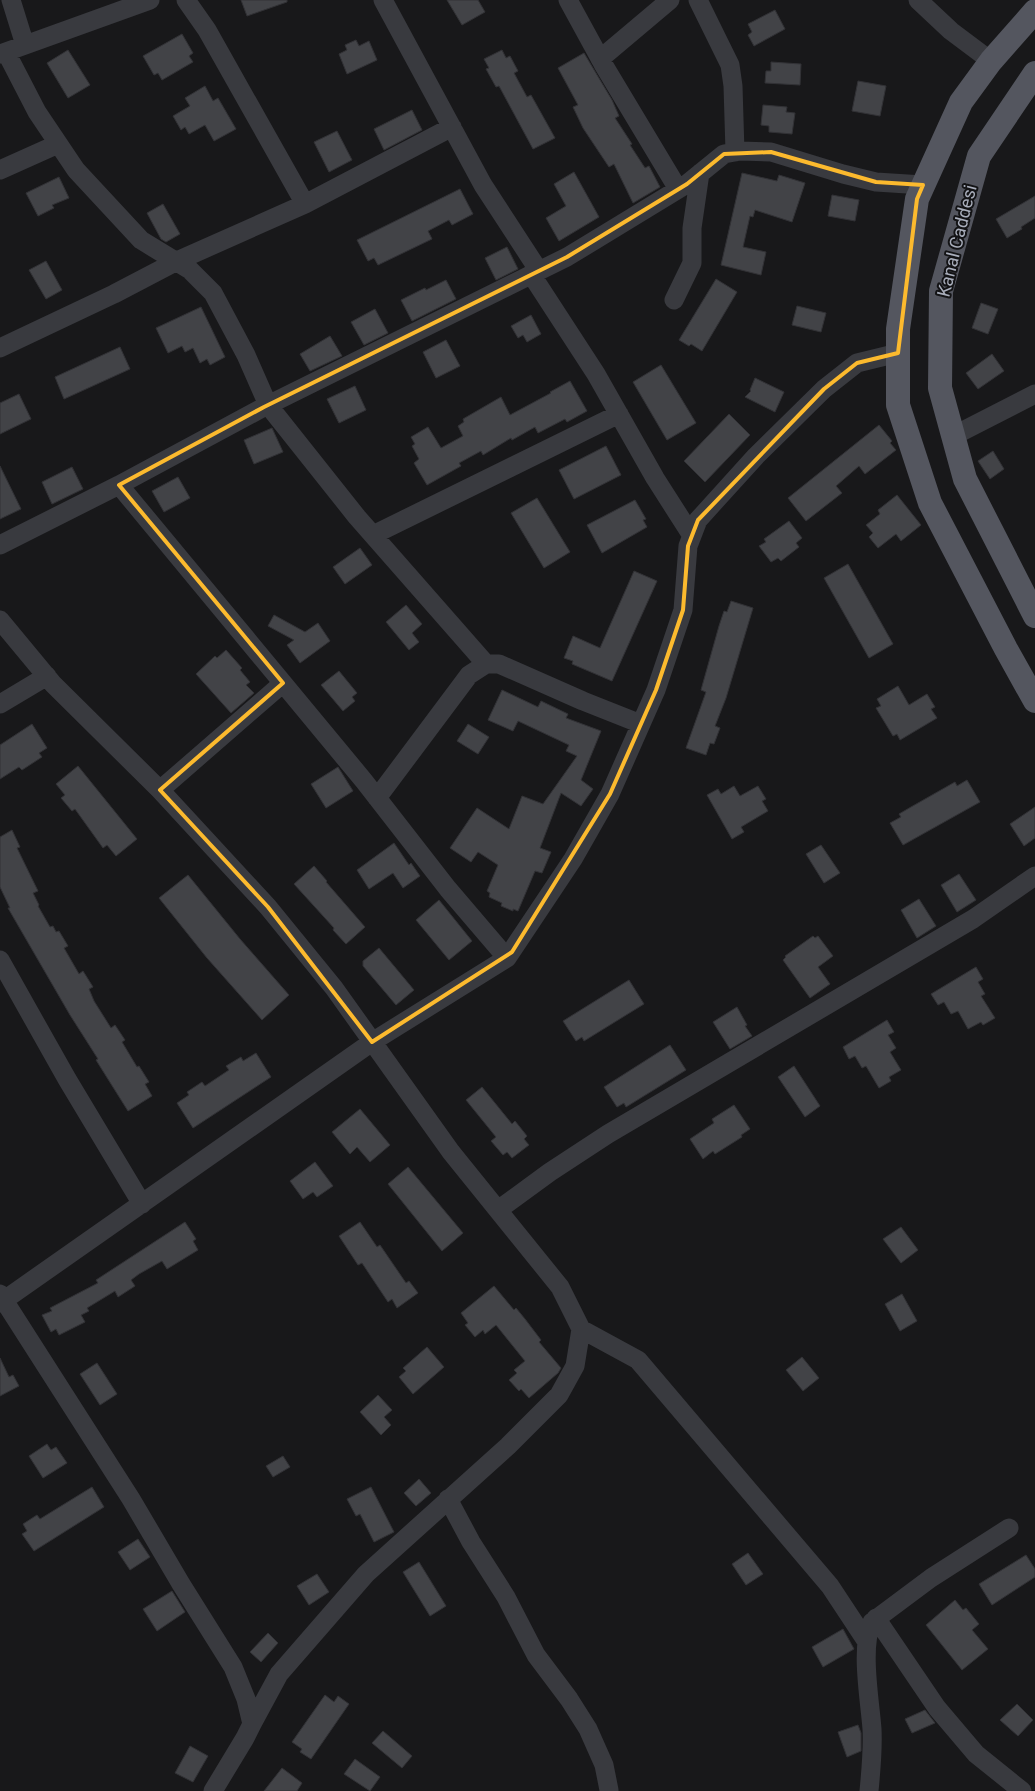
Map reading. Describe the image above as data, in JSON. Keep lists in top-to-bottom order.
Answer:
{
  "streets": {
    "main road": ["Kanal Caddesi"]
  }
}
